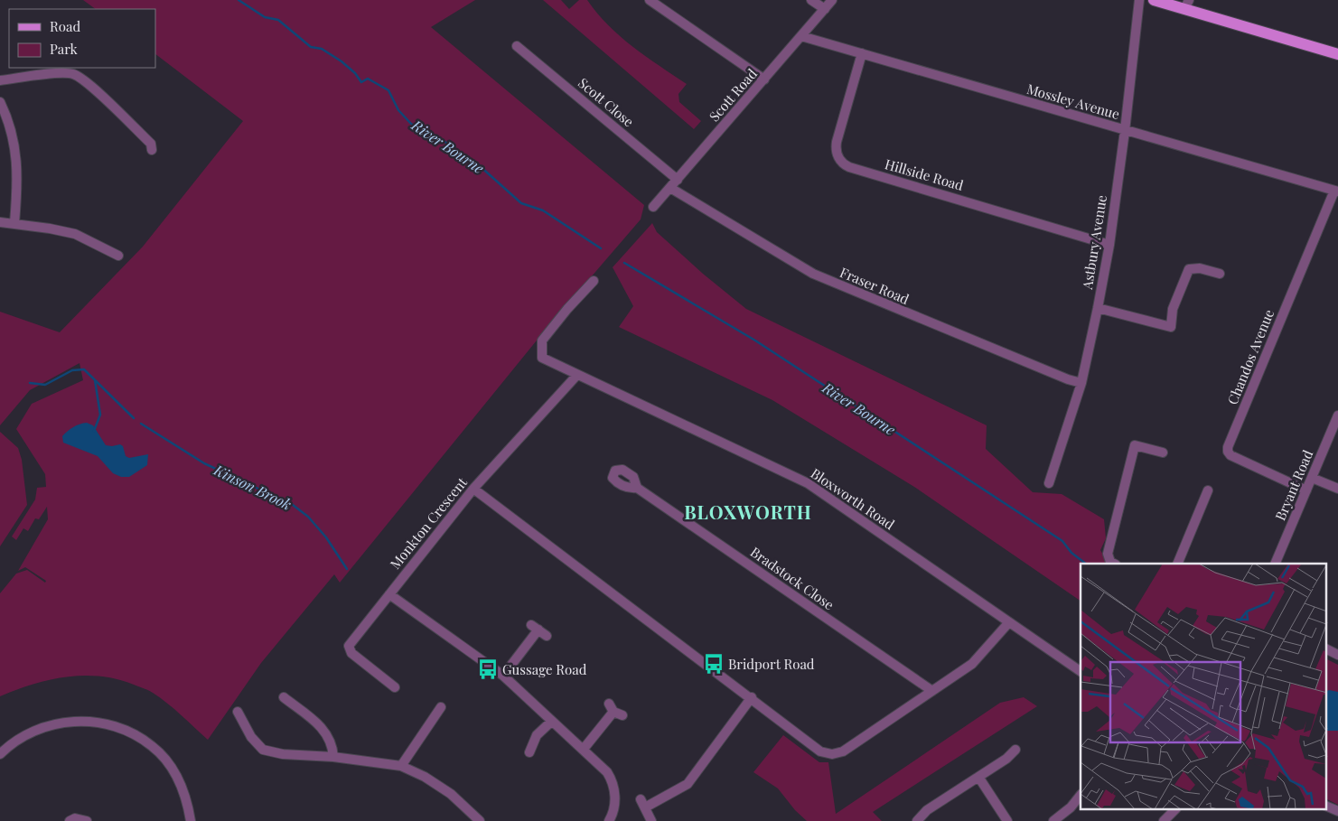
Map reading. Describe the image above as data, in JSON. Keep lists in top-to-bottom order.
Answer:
{
  "streets": {
    "street": [
      "Scott Road",
      "Mossley Avenue",
      "Scott Close",
      "Hillside Road",
      "Astbury Avenue",
      "Fraser Road",
      "Chandos Avenue",
      "Bryant Road",
      "Bloxworth Road",
      "Monkton Crescent",
      "Bradstock Close"
    ]
  },
  "crossings": [
    ["Scott Road", "Mossley Avenue"],
    ["Scott Road", "Scott Close"],
    ["Scott Road", "Fraser Road"],
    ["Mossley Avenue", "Hillside Road"],
    ["Mossley Avenue", "Astbury Avenue"],
    ["Mossley Avenue", "Chandos Avenue"],
    ["Hillside Road", "Astbury Avenue"],
    ["Astbury Avenue", "Fraser Road"],
    ["Chandos Avenue", "Bryant Road"],
    ["Bloxworth Road", "Monkton Crescent"]
  ],
  "districts": ["BLOXWORTH"],
  "water": ["River Bourne", "Kinson Brook"],
  "places": {
    "bus stop": ["Bridport Road", "Gussage Road"]
  },
  "legend": ["Road", "Park"]
}
